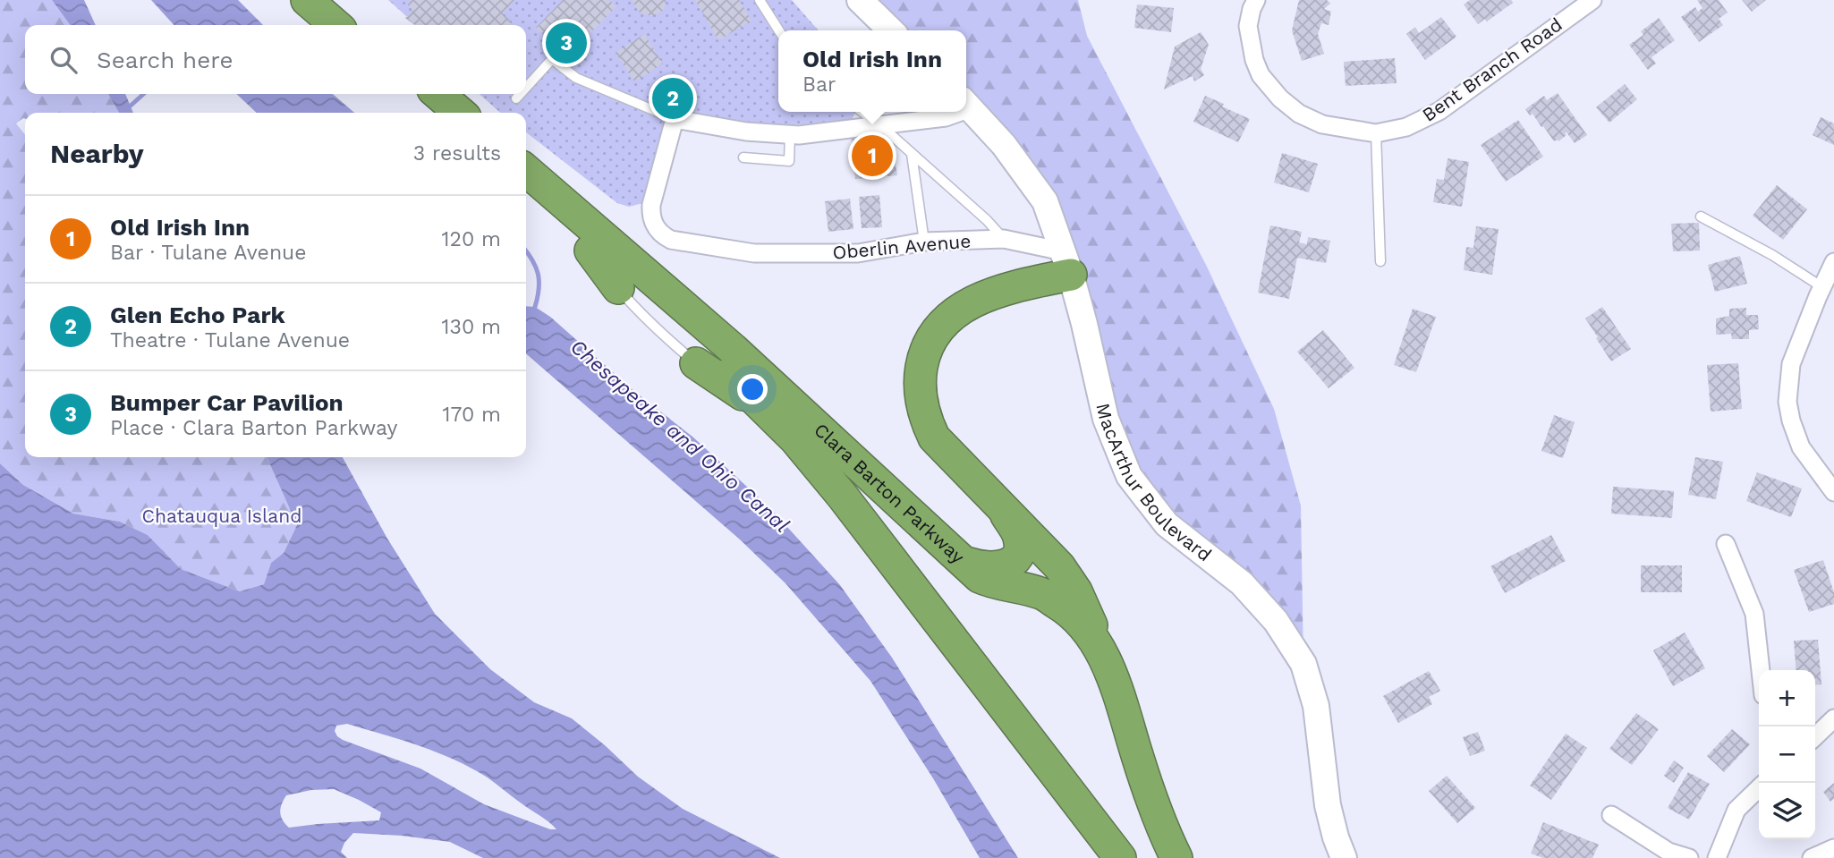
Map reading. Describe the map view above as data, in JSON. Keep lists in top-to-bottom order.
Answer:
{
  "streets": {
    "highway": ["Clara Barton Parkway"],
    "main road": ["MacArthur Boulevard"],
    "street": ["Bent Branch Road", "Oberlin Avenue"]
  },
  "crossings": [
    ["Oberlin Avenue", "MacArthur Boulevard"]
  ],
  "water": ["Chesapeake and Ohio Canal"],
  "parks": ["Chatauqua Island"],
  "page": {
    "pins": ["3", "2", "1"],
    "search": "Search here",
    "popup": ["Old Irish Inn", "Bar"],
    "heading": ["Nearby", "3 results"],
    "list": [
      {
        "mark": "1",
        "name": "Old Irish Inn",
        "note": "Bar · Tulane Avenue",
        "value": "120 m"
      },
      {
        "mark": "2",
        "name": "Glen Echo Park",
        "note": "Theatre · Tulane Avenue",
        "value": "130 m"
      },
      {
        "mark": "3",
        "name": "Bumper Car Pavilion",
        "note": "Place · Clara Barton Parkway",
        "value": "170 m"
      }
    ],
    "map_buttons": ["+", "−"]
  }
}
